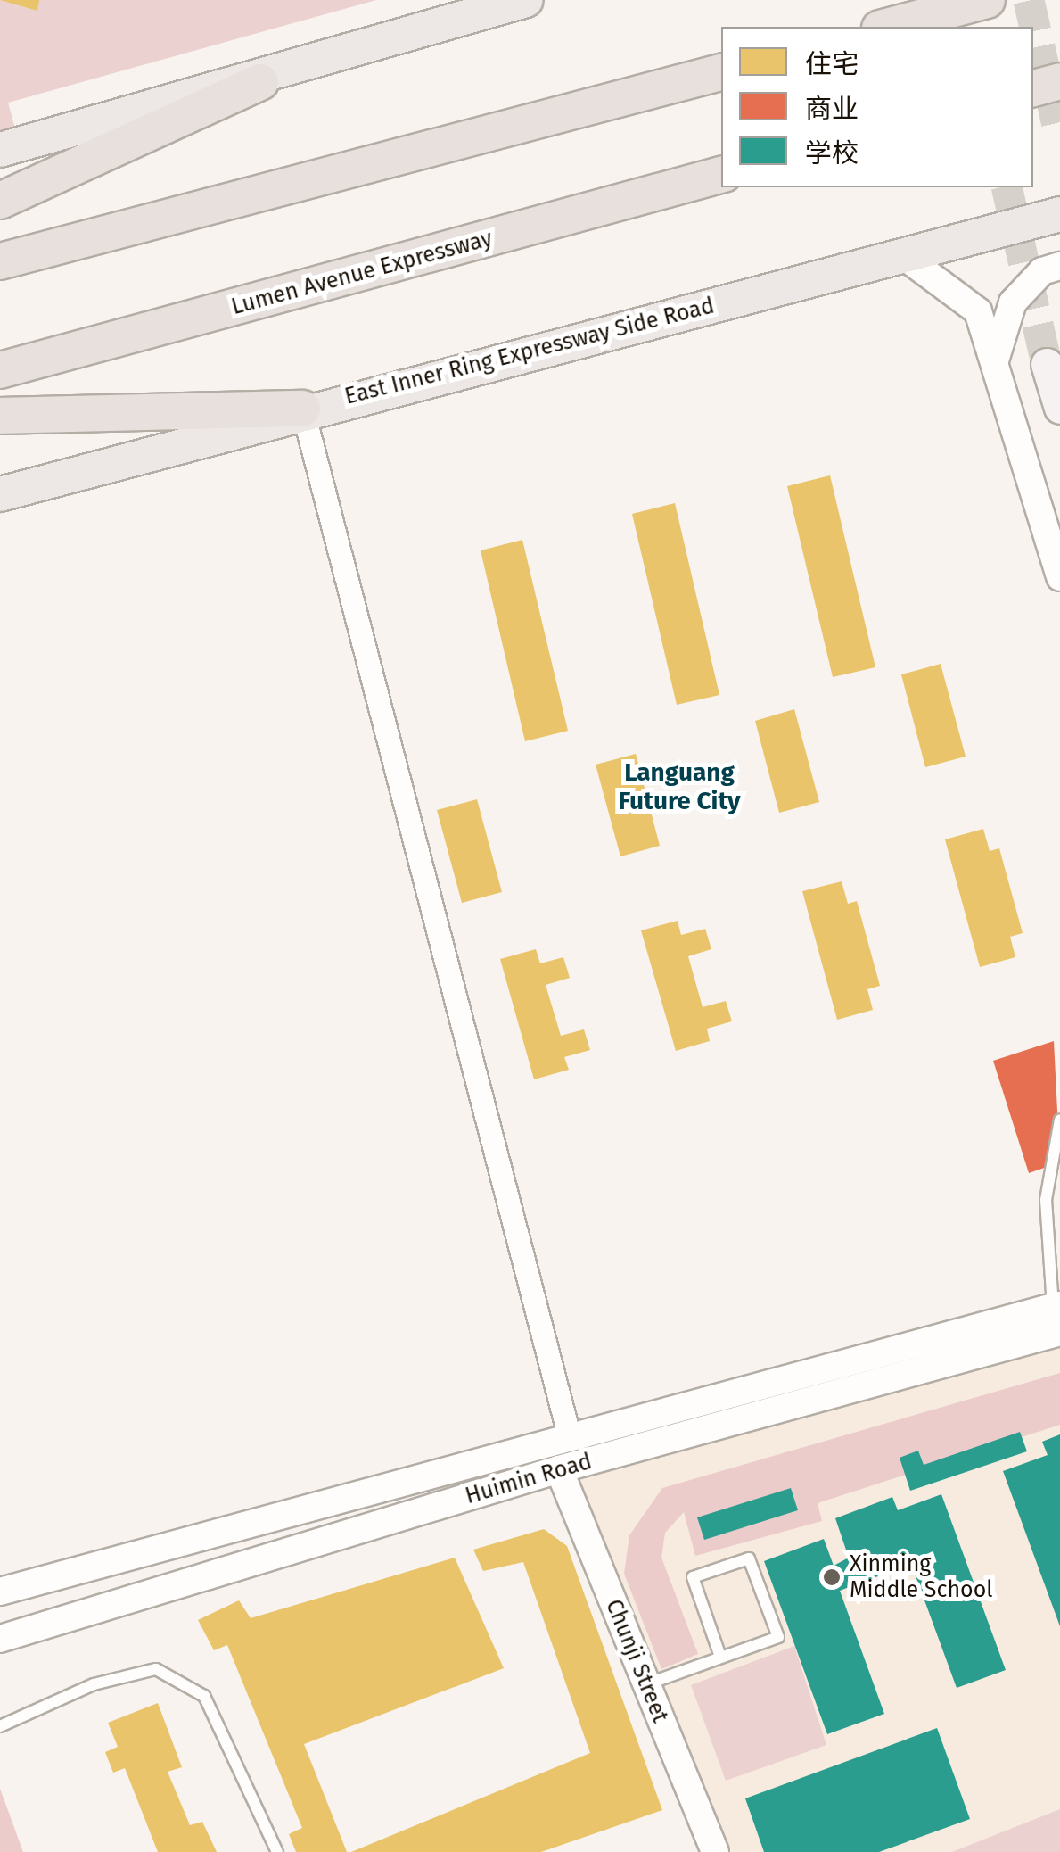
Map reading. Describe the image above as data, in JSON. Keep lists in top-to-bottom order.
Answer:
{
  "streets": {
    "highway": ["Lumen Avenue Expressway"],
    "main road": ["East Inner Ring Expressway Side Road"],
    "street": ["Huimin Road", "Chunji Street"]
  },
  "crossings": [
    ["Huimin Road", "Chunji Street"]
  ],
  "districts": ["Languang Future City"],
  "places": ["Xinming Middle School"],
  "legend": ["住宅", "商业", "学校"]
}
